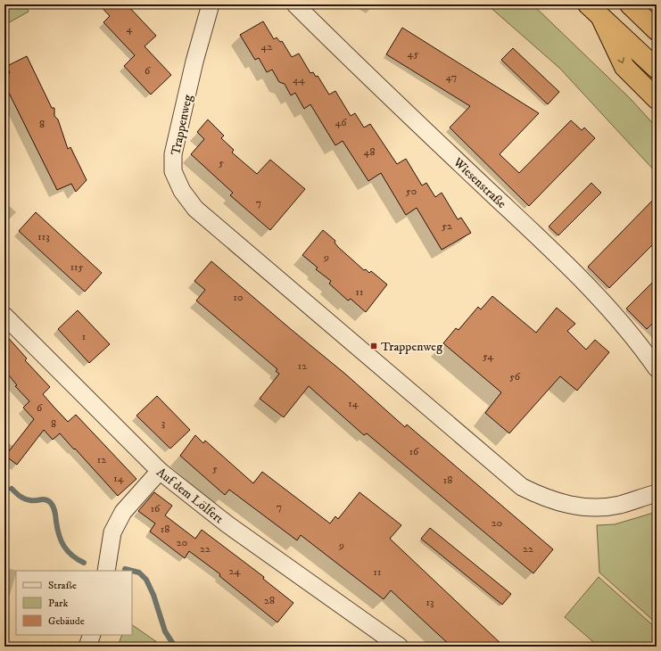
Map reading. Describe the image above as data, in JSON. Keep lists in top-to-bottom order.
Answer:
{
  "streets": {
    "street": ["Trappenweg", "Wiesenstraße", "Auf dem Lölfert"]
  },
  "places": {
    "transit": ["Trappenweg"]
  },
  "house_numbers": [
    "4",
    "42",
    "45",
    "6",
    "47",
    "44",
    "46",
    "8",
    "48",
    "5",
    "50",
    "7",
    "52",
    "113",
    "9",
    "115",
    "11",
    "10",
    "1",
    "54",
    "12",
    "56",
    "14",
    "6",
    "3",
    "8",
    "16",
    "12",
    "5",
    "14",
    "18",
    "7",
    "16",
    "20",
    "18",
    "20",
    "9",
    "22",
    "22",
    "24",
    "11",
    "28",
    "13"
  ],
  "legend": ["Straße", "Park", "Gebäude"]
}
